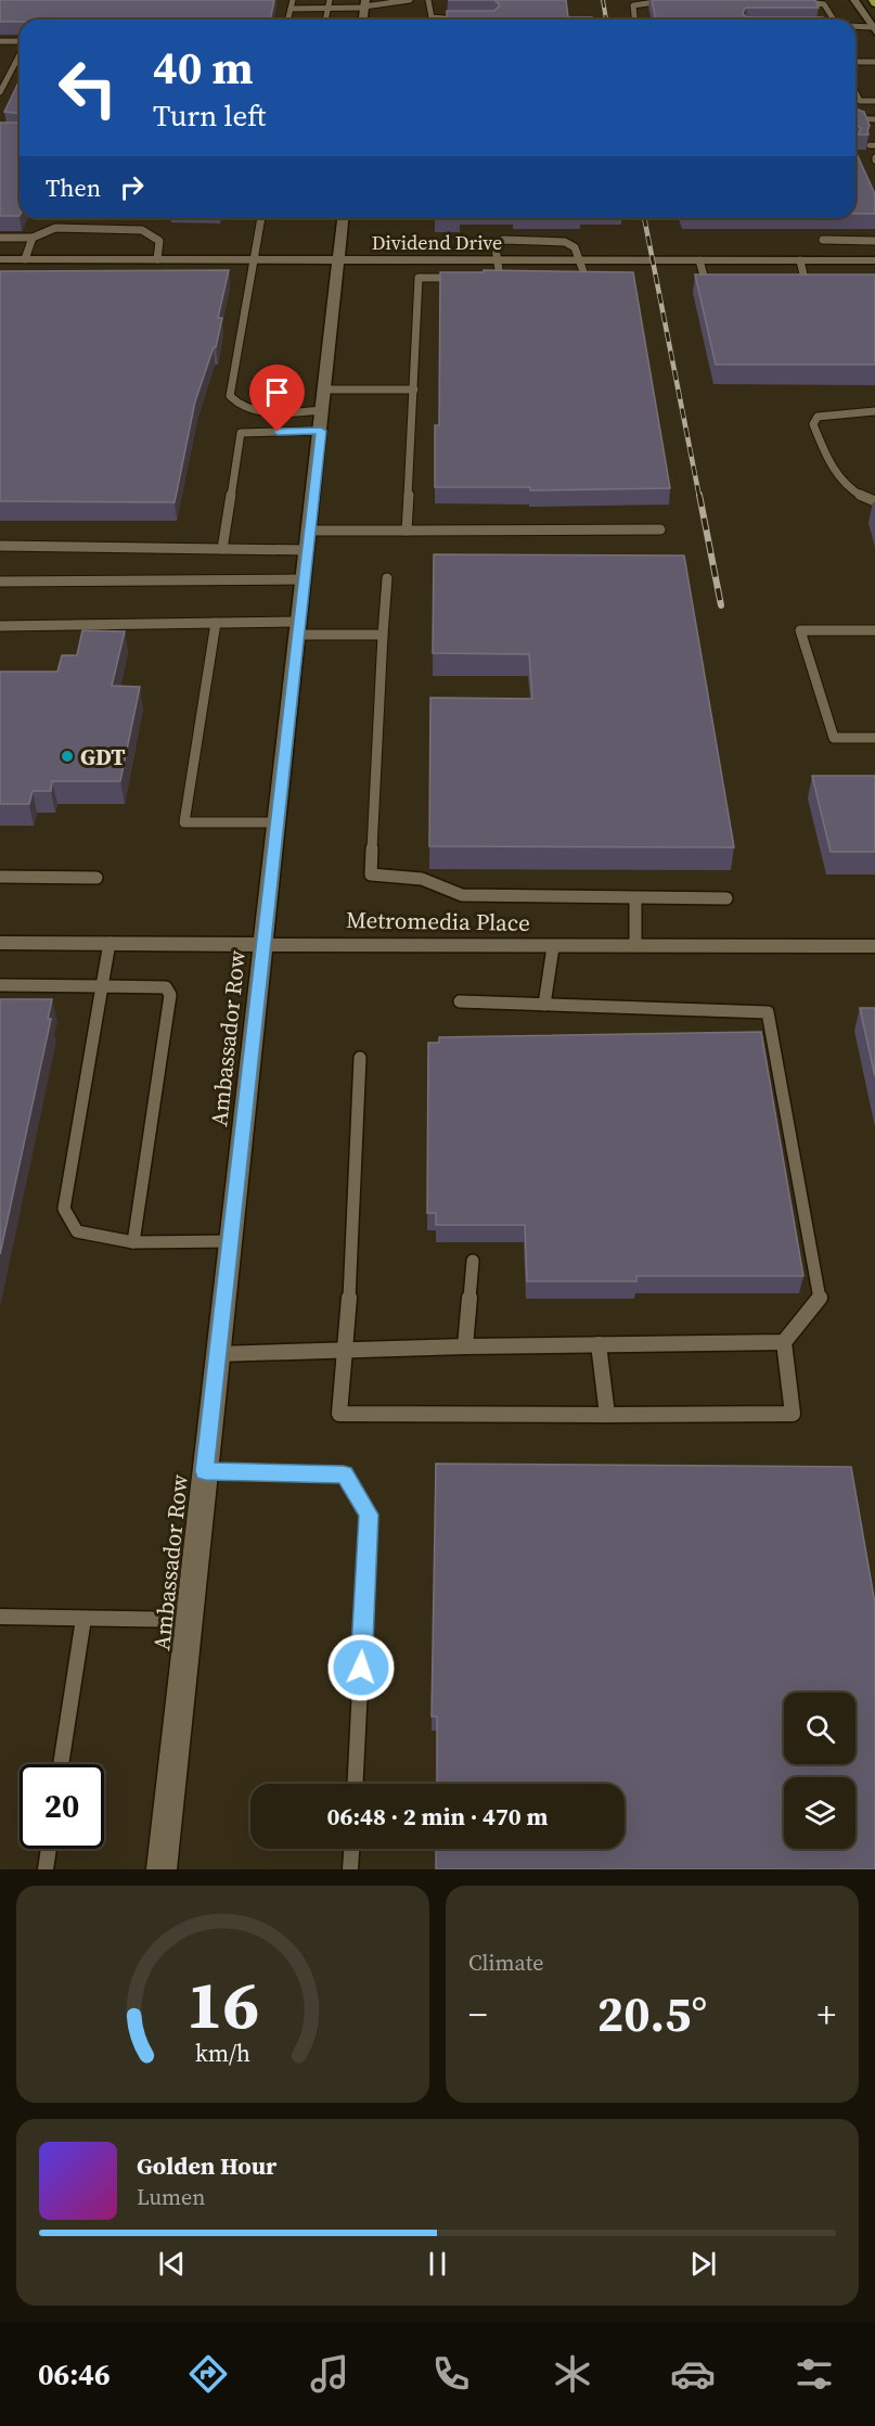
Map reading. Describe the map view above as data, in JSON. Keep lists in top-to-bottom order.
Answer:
{
  "streets": {
    "street": ["Dividend Drive", "Metromedia Place", "Ambassador Row"]
  },
  "crossings": [
    ["Dividend Drive", "Ambassador Row"],
    ["Metromedia Place", "Ambassador Row"]
  ],
  "places": ["GDT"],
  "page": {
    "turn": ["40 m", "Turn left"],
    "then": "Then",
    "limit": "20",
    "trip": "06:48 · 2 min · 470 m",
    "tile": "Climate",
    "heat": ["−", "20.5°", "+"],
    "song": ["Golden Hour", "Lumen"],
    "tabs": "06:46",
    "gauge": ["16", "km/h"]
  }
}
